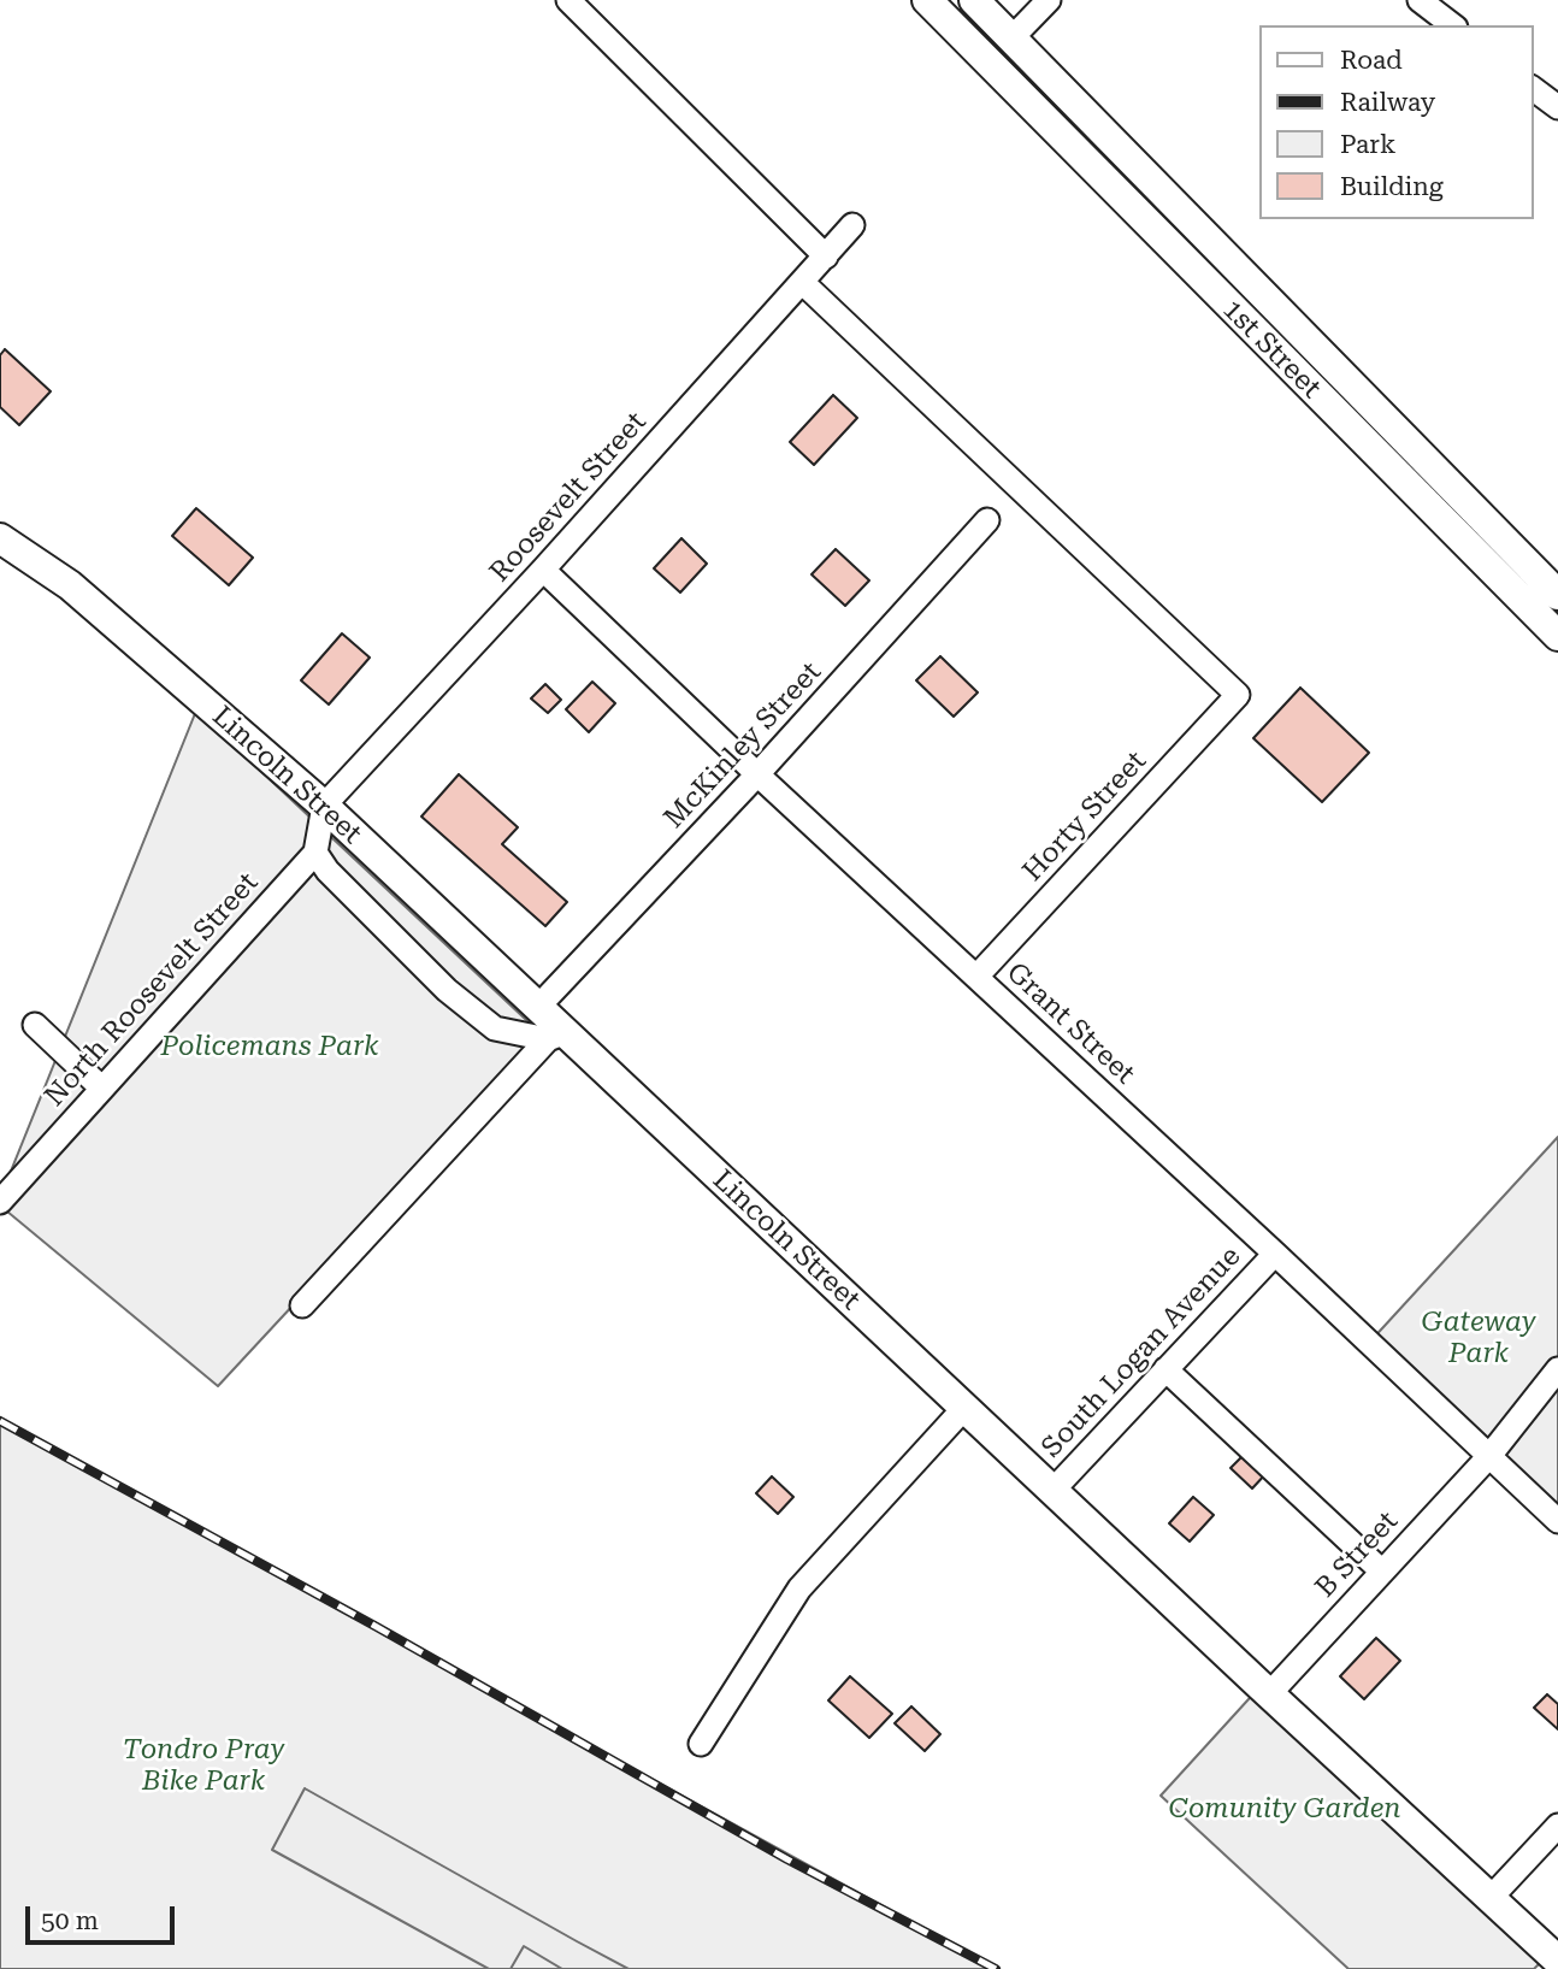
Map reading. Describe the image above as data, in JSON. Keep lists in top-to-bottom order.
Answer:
{
  "streets": {
    "main road": ["1st Street", "Lincoln Street"],
    "street": [
      "Roosevelt Street",
      "McKinley Street",
      "Horty Street",
      "North Roosevelt Street",
      "Grant Street",
      "South Logan Avenue",
      "B Street"
    ]
  },
  "crossings": [
    ["Roosevelt Street", "Lincoln Street"],
    ["Roosevelt Street", "Horty Street"],
    ["Roosevelt Street", "Grant Street"],
    ["McKinley Street", "Lincoln Street"],
    ["McKinley Street", "Grant Street"],
    ["Lincoln Street", "South Logan Avenue"],
    ["Lincoln Street", "B Street"],
    ["Horty Street", "Grant Street"],
    ["Grant Street", "South Logan Avenue"],
    ["Grant Street", "B Street"]
  ],
  "parks": [
    "Policemans Park",
    "Gateway Park",
    "Tondro Pray Bike Park",
    "Comunity Garden"
  ],
  "legend": [
    "Road",
    "Railway",
    "Park",
    "Building"
  ],
  "scale_bar": "50 m"
}
